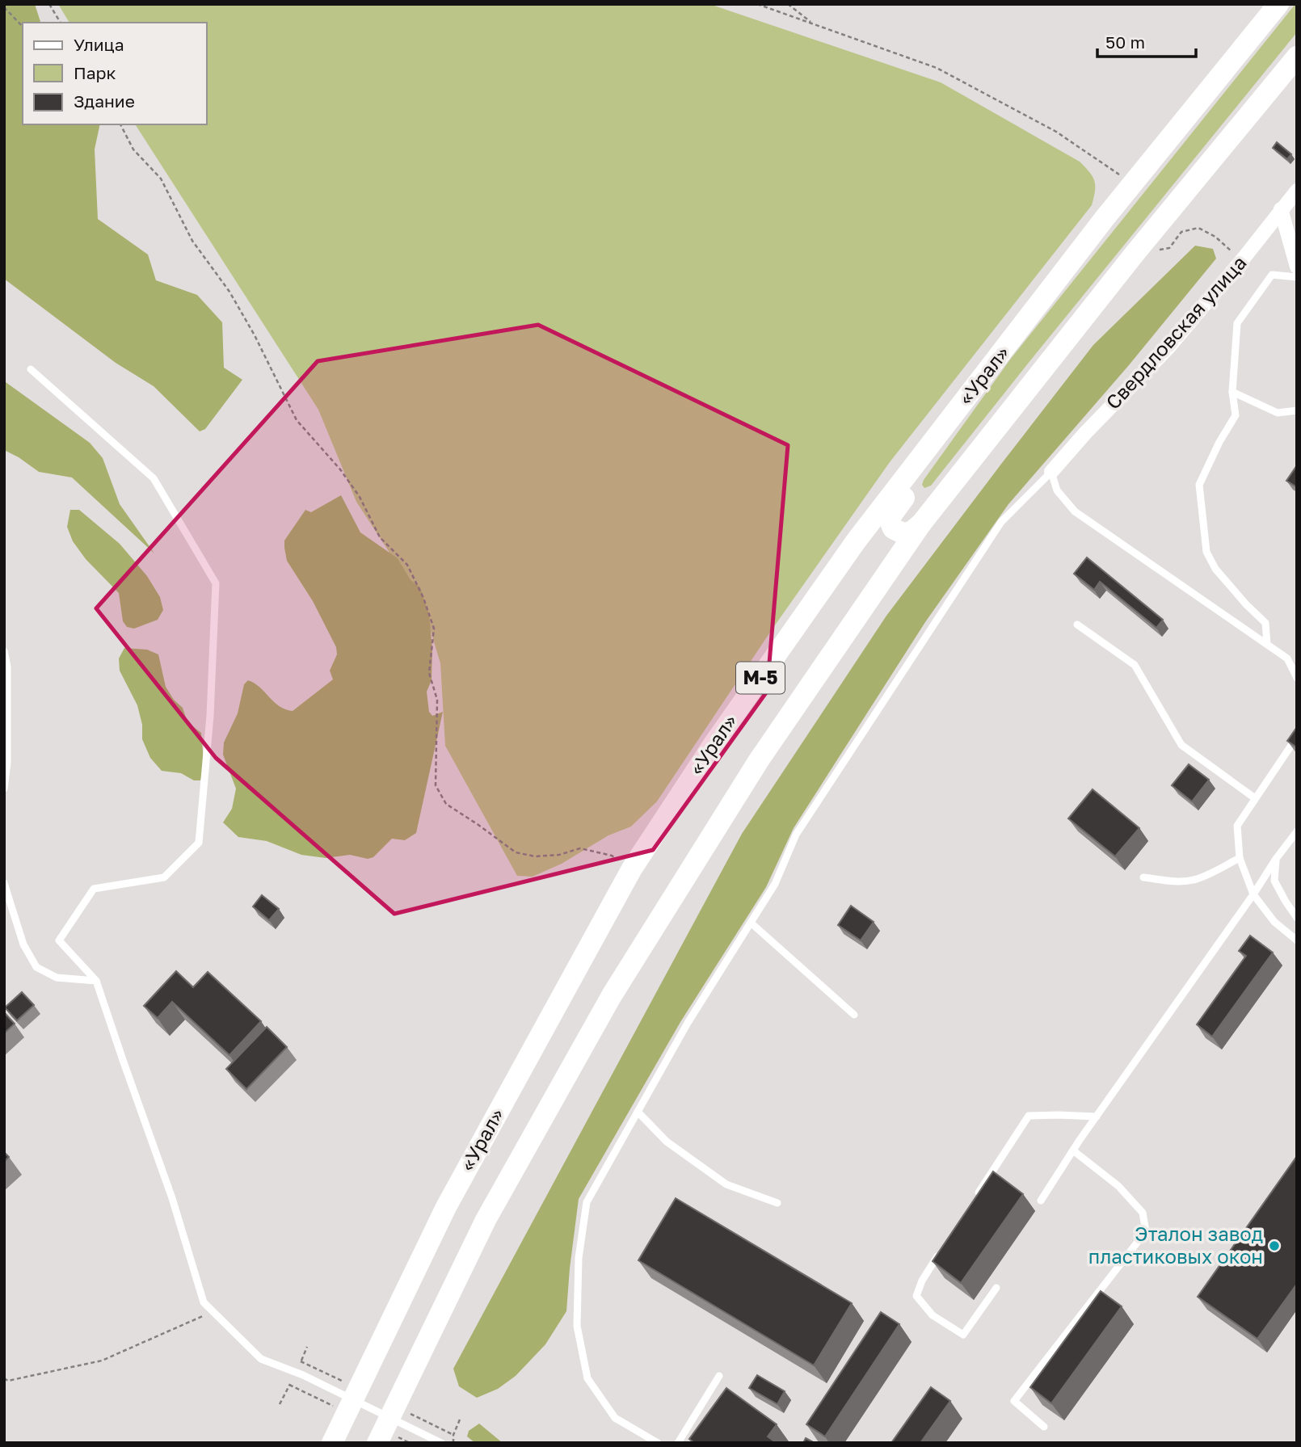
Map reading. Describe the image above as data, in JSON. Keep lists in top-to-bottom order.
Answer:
{
  "streets": {
    "main road": ["«Урал»", "М-5"],
    "street": ["Свердловская улица"]
  },
  "places": ["Эталон завод пластиковых окон"],
  "legend": ["Улица", "Парк", "Здание"],
  "scale_bar": "50 m"
}
